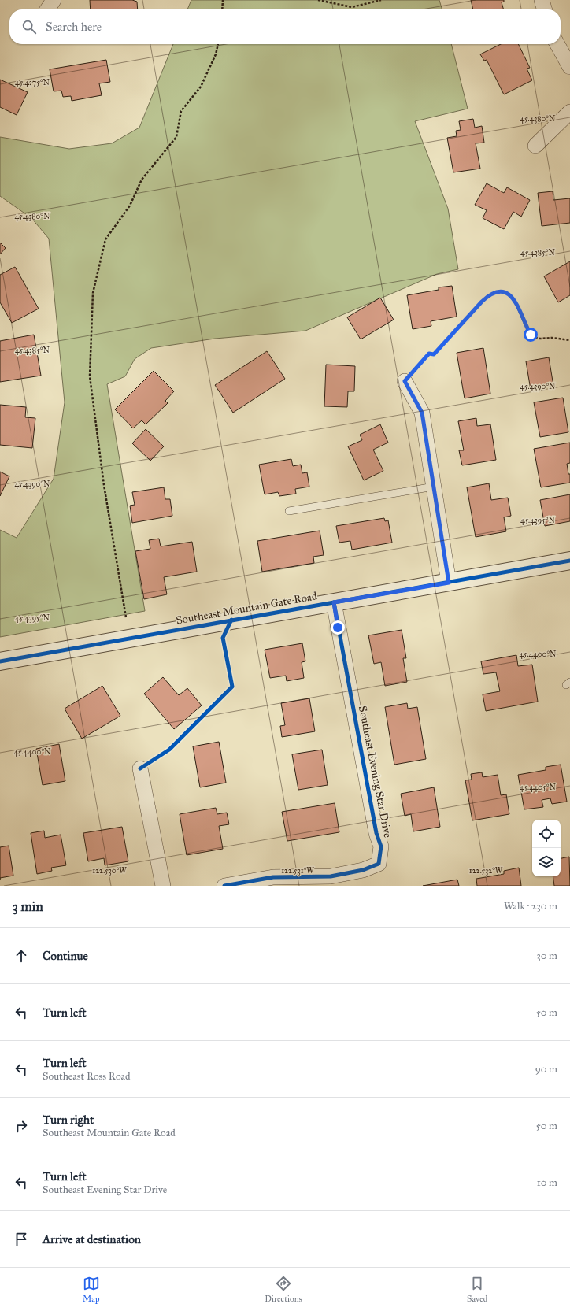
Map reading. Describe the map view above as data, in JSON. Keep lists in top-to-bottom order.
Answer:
{
  "streets": {
    "street": ["Southeast Mountain Gate Road", "Southeast Evening Star Drive"]
  },
  "crossings": [
    ["Southeast Mountain Gate Road", "Southeast Evening Star Drive"]
  ],
  "page": {
    "search": "Search here",
    "heading": ["3 min", "Walk · 230 m"],
    "list": [
      ["Continue", "30 m"],
      ["Turn left", "50 m"],
      ["Turn left", "Southeast Ross Road", "90 m"],
      ["Turn right", "Southeast Mountain Gate Road", "50 m"],
      ["Turn left", "Southeast Evening Star Drive", "10 m"],
      "Arrive at destination"
    ],
    "nav": ["Map", "Directions", "Saved"]
  },
  "coordinates": [
    "45.4375°N",
    "45.4380°N",
    "45.4385°N",
    "45.4390°N",
    "45.4395°N",
    "45.4400°N",
    "45.4405°N",
    "122.530°W",
    "122.531°W",
    "122.532°W"
  ]
}
